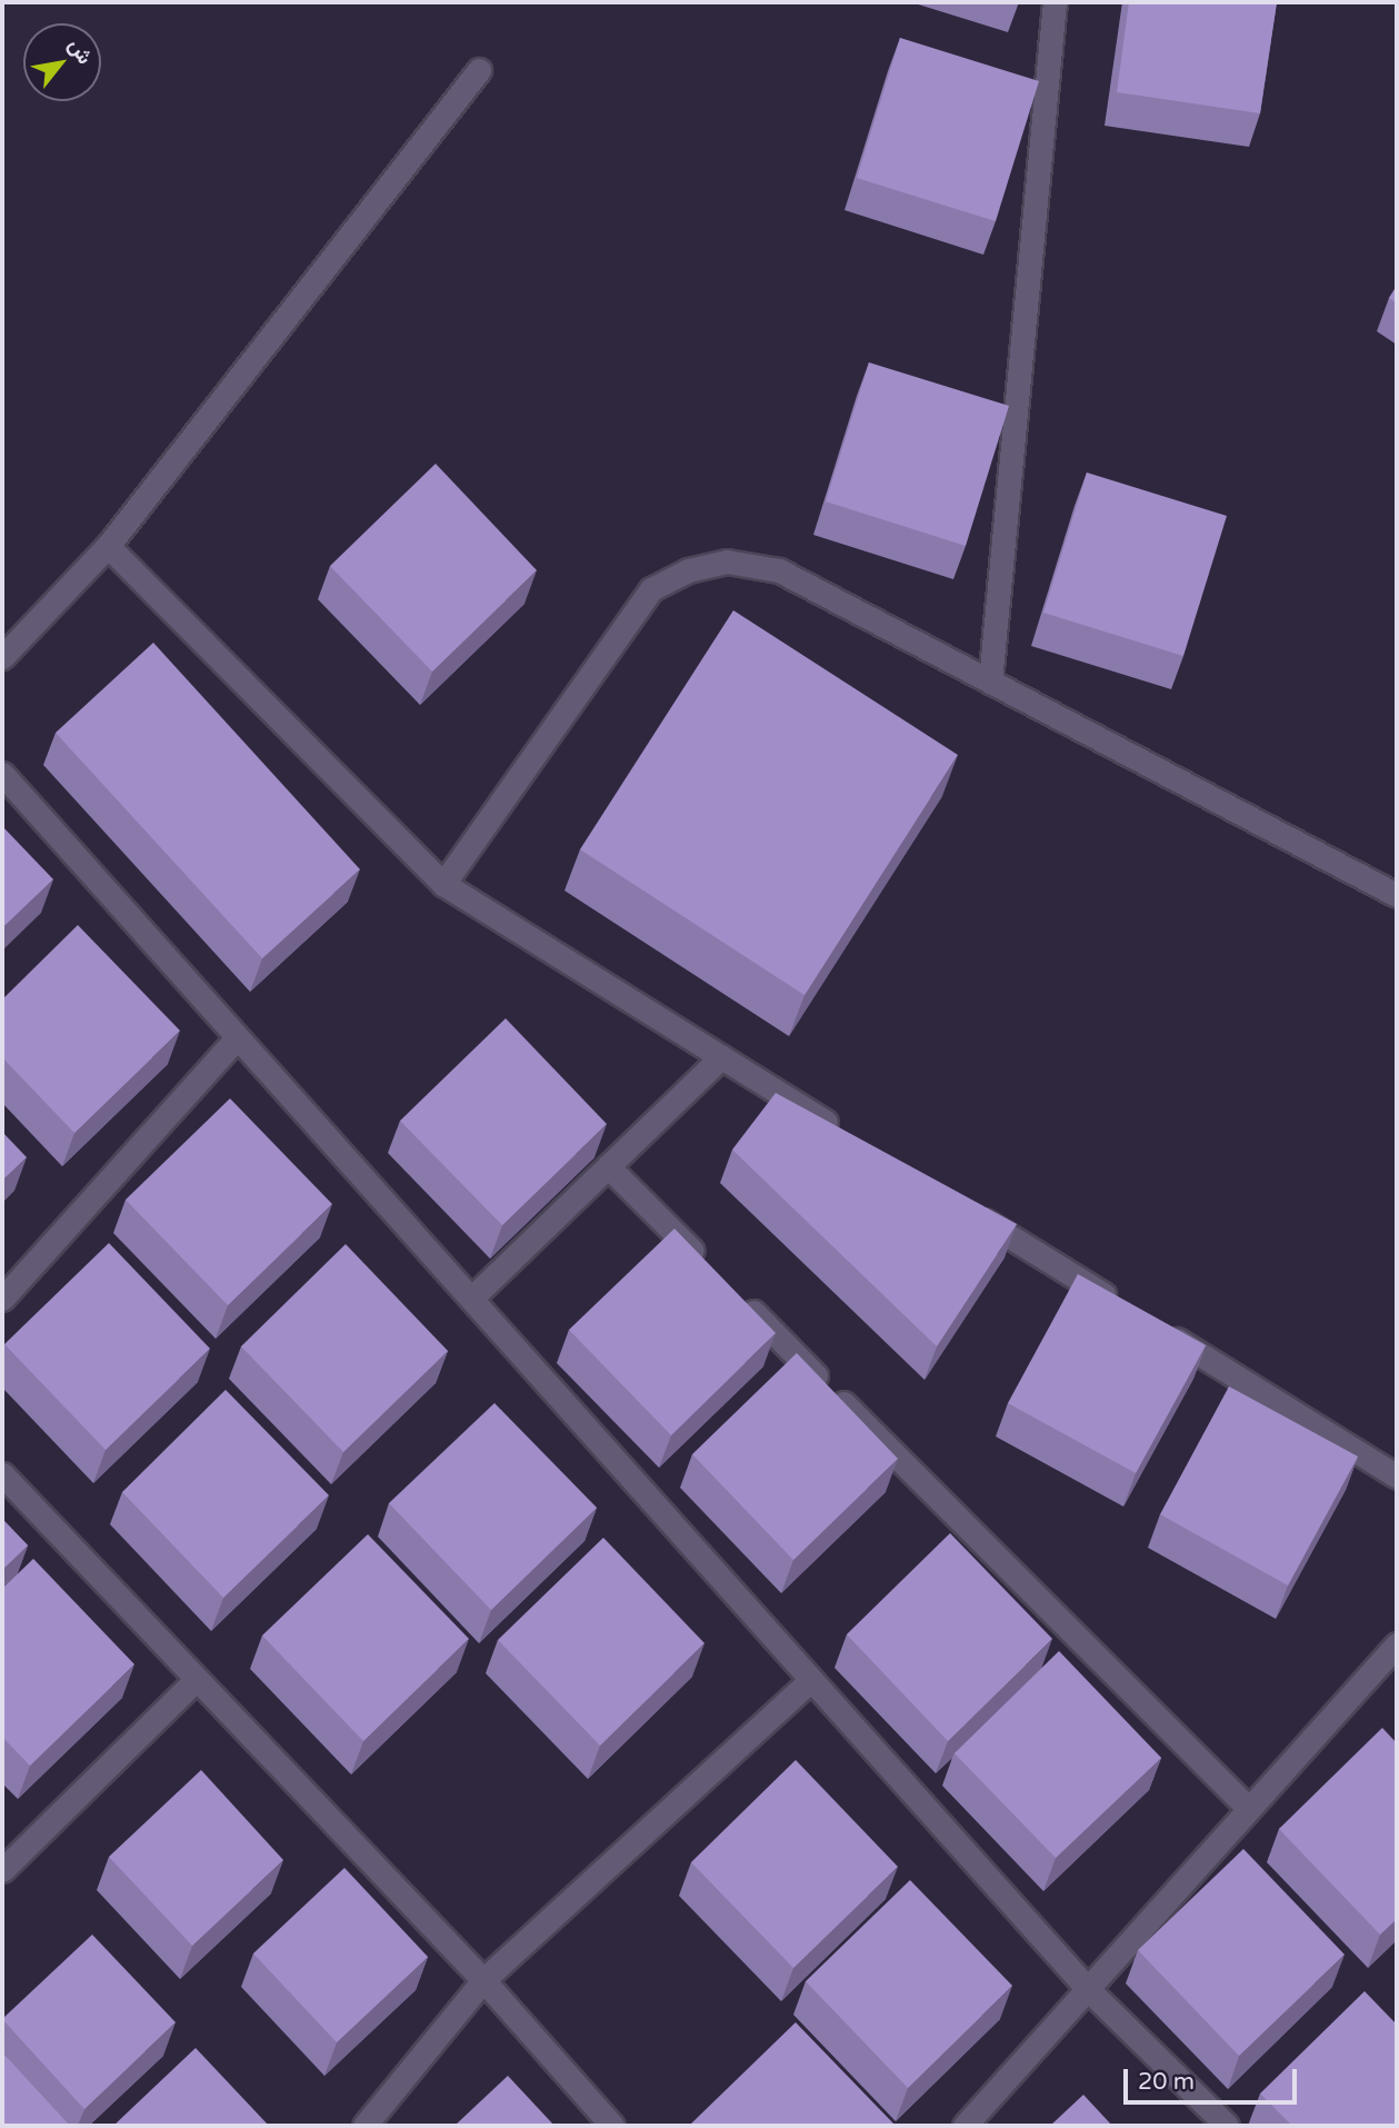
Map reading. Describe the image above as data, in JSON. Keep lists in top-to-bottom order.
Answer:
{
  "scale_bar": "20 m",
  "north": "top right"
}
